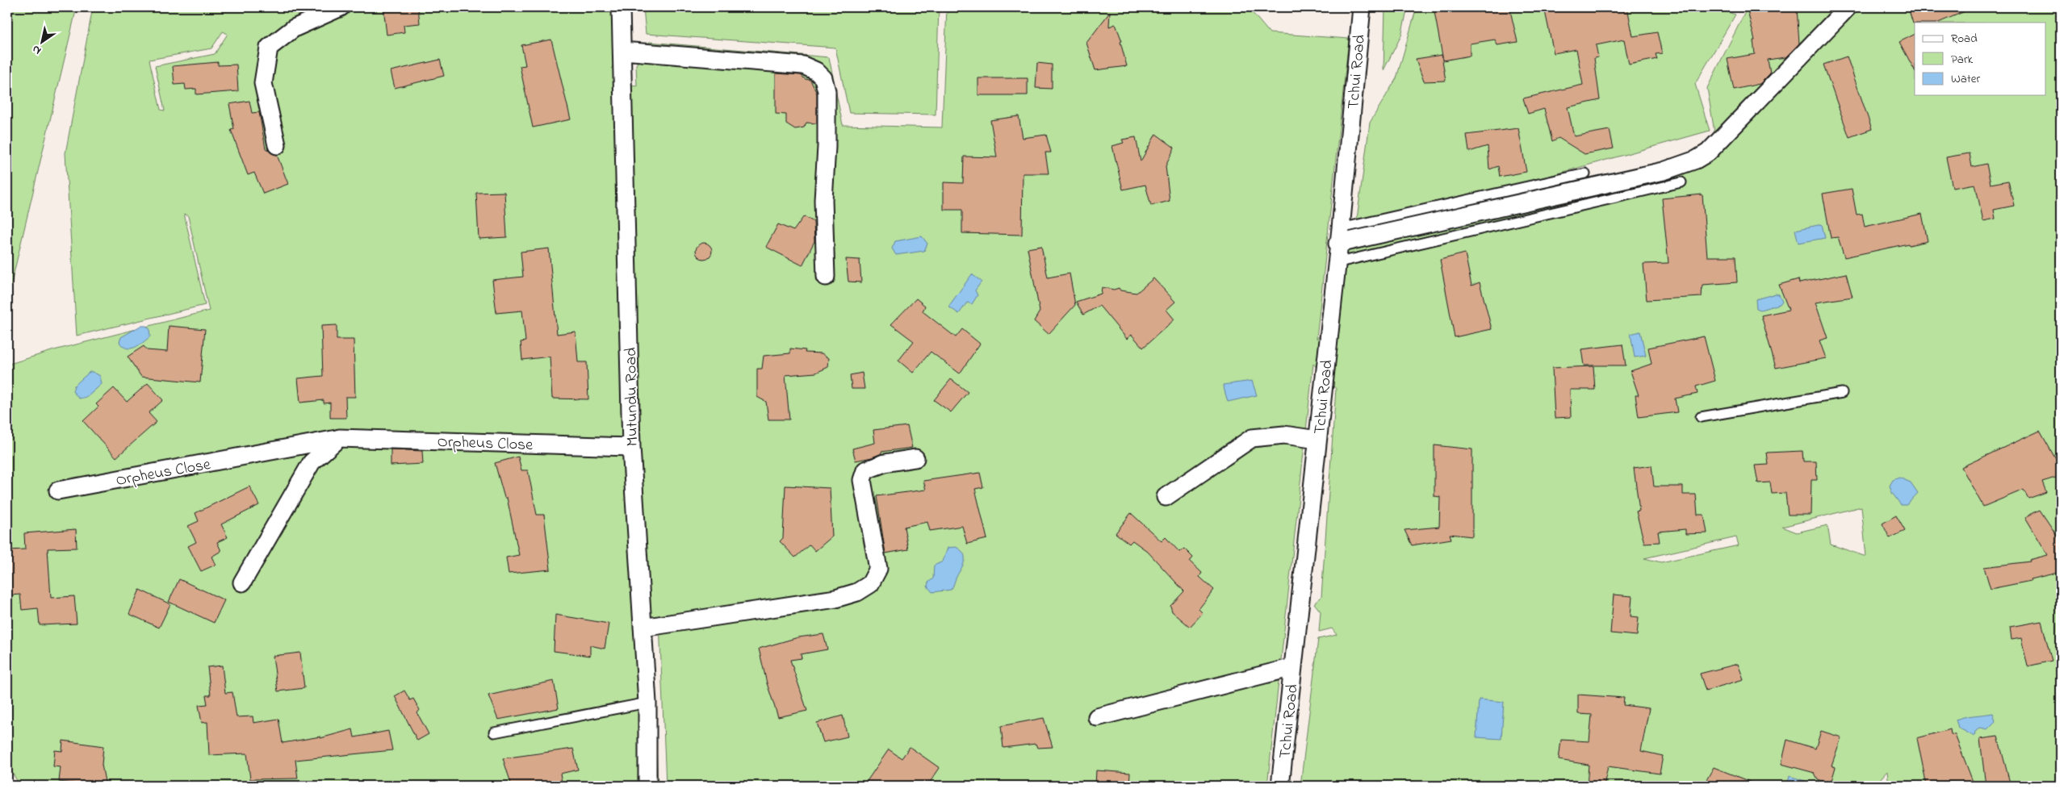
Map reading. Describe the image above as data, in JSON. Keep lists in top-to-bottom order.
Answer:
{
  "streets": {
    "street": ["Tchui Road", "Mutundu Road", "Orpheus Close"]
  },
  "crossings": [
    ["Mutundu Road", "Orpheus Close"]
  ],
  "legend": ["Road", "Park", "Water"],
  "north": "bottom left"
}
